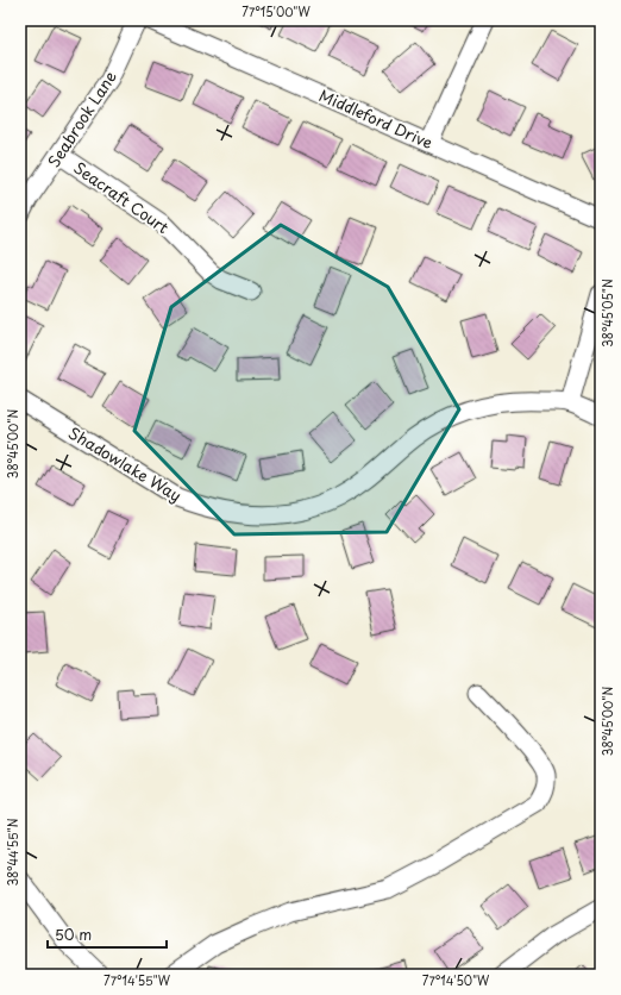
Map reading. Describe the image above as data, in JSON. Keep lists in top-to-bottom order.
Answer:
{
  "streets": {
    "street": [
      "Seabrook Lane",
      "Middleford Drive",
      "Seacraft Court",
      "Shadowlake Way"
    ]
  },
  "crossings": [
    ["Seabrook Lane", "Seacraft Court"]
  ],
  "scale_bar": "50 m",
  "coordinates": [
    "77°15'00\"W",
    "38°45'05\"N",
    "38°45'00\"N",
    "38°44'55\"N",
    "77°14'55\"W",
    "77°14'50\"W"
  ]
}
